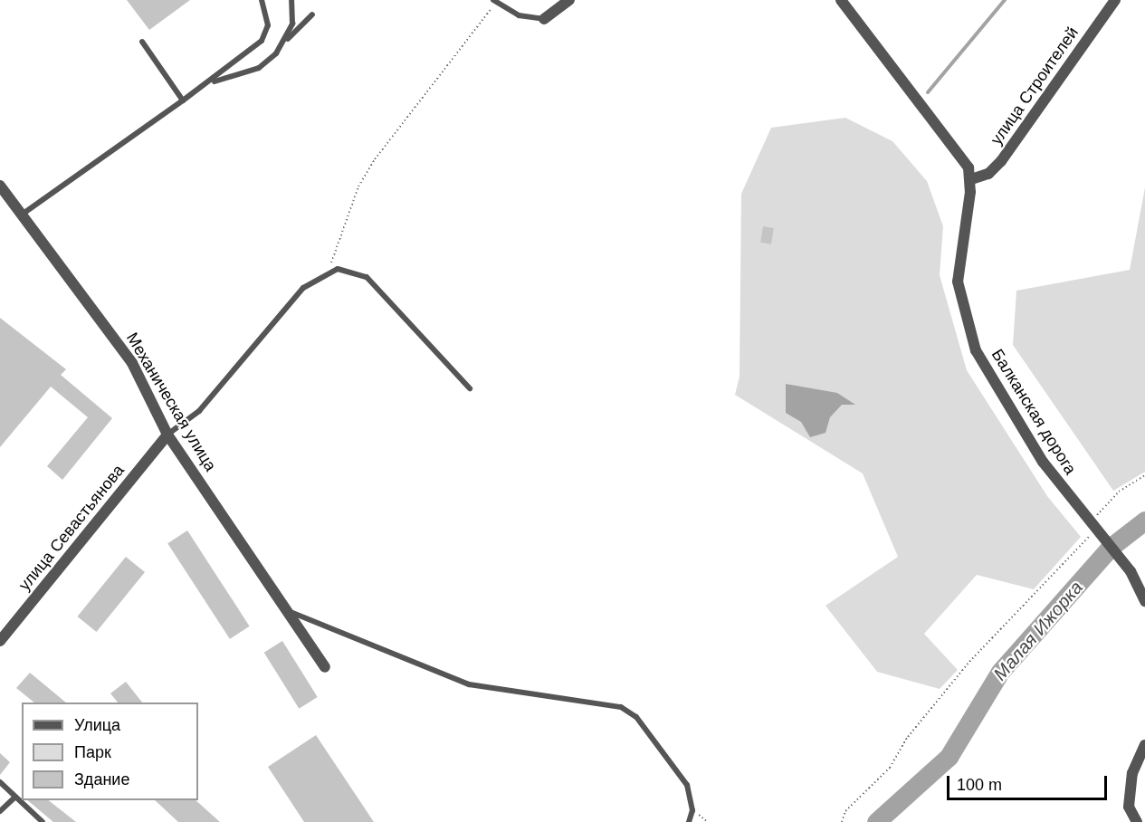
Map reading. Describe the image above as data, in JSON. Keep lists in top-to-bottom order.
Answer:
{
  "streets": {
    "street": [
      "улица Строителей",
      "Механическая улица",
      "Балканская дорога",
      "улица Севастьянова"
    ]
  },
  "crossings": [
    ["улица Строителей", "Балканская дорога"],
    ["Механическая улица", "улица Севастьянова"]
  ],
  "water": ["Малая Ижорка"],
  "legend": ["Улица", "Парк", "Здание"],
  "scale_bar": "100 m"
}
